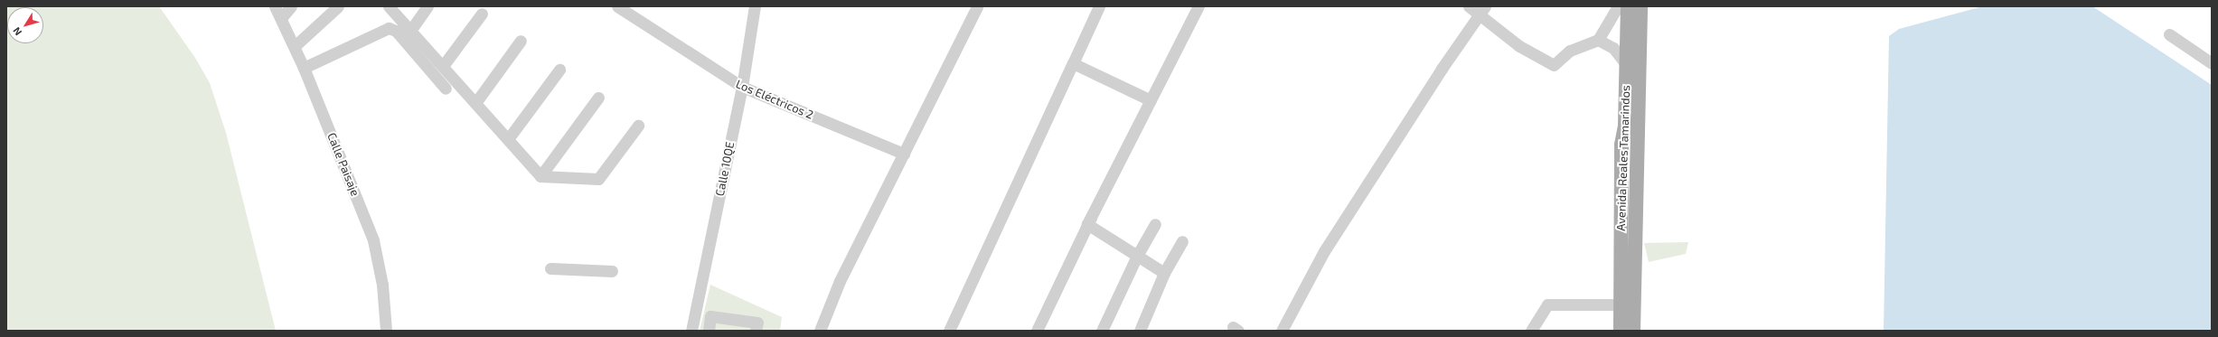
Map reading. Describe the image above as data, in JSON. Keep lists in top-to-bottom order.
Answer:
{
  "streets": {
    "main road": ["Avenida Reales Tamarindos"],
    "street": ["Los Eléctricos 2", "Calle Paisaje", "Calle 10QE"]
  },
  "crossings": [
    ["Los Eléctricos 2", "Calle 10QE"]
  ],
  "north": "bottom left"
}
